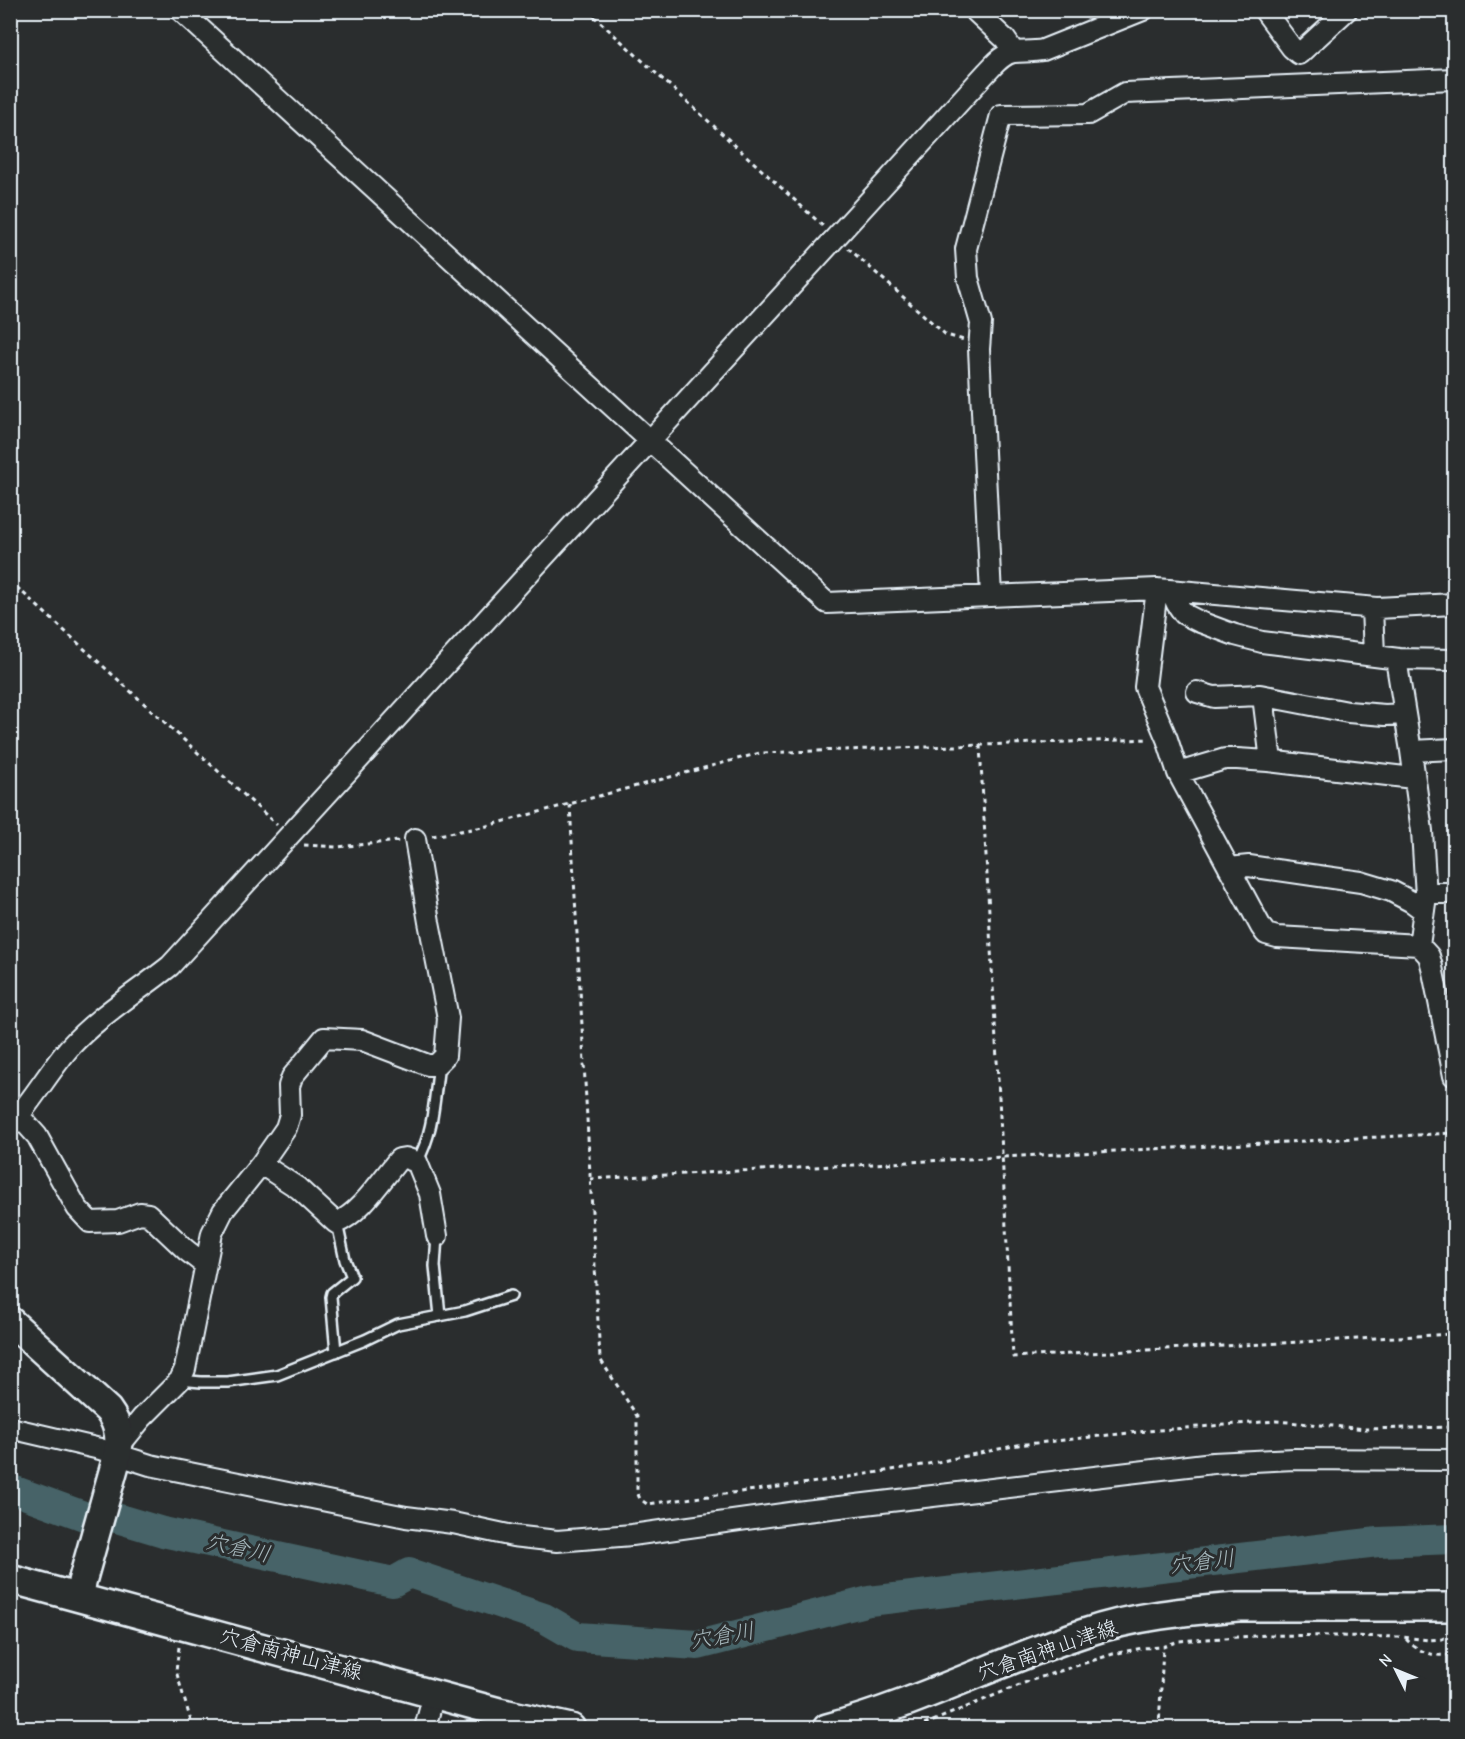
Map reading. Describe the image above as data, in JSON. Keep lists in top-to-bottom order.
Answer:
{
  "streets": {
    "main road": ["穴倉南神山津線"]
  },
  "water": ["穴倉川"],
  "north": "top left"
}
